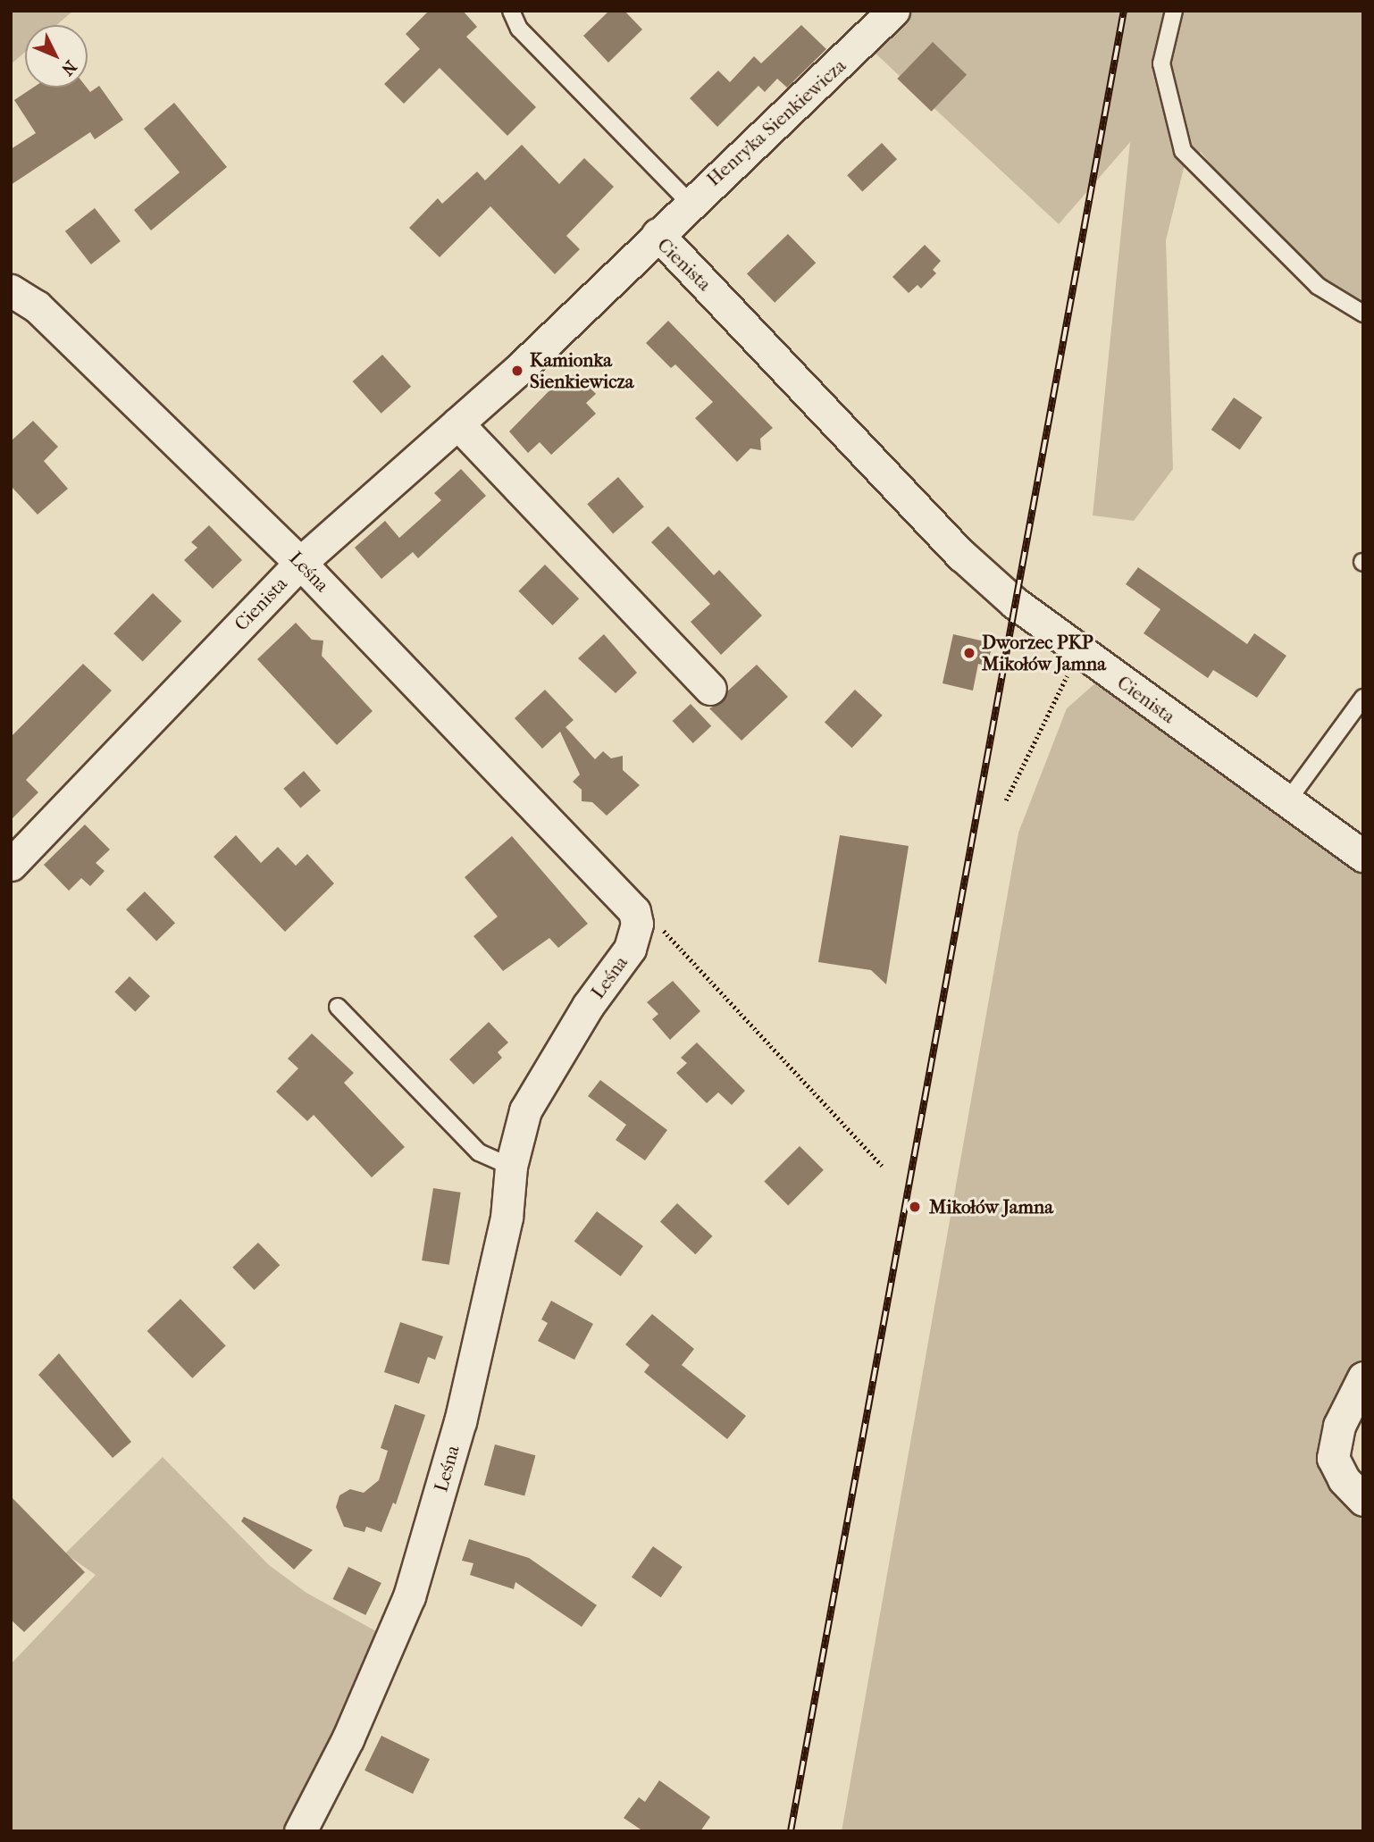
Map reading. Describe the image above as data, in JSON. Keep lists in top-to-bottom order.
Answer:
{
  "streets": {
    "street": ["Henryka Sienkiewicza", "Cienista", "Leśna"]
  },
  "crossings": [
    ["Henryka Sienkiewicza", "Cienista"],
    ["Cienista", "Leśna"]
  ],
  "places": ["Kamionka Sienkiewicza", "Dworzec PKP Mikołów Jamna", "Mikołów Jamna"],
  "north": "bottom right"
}
